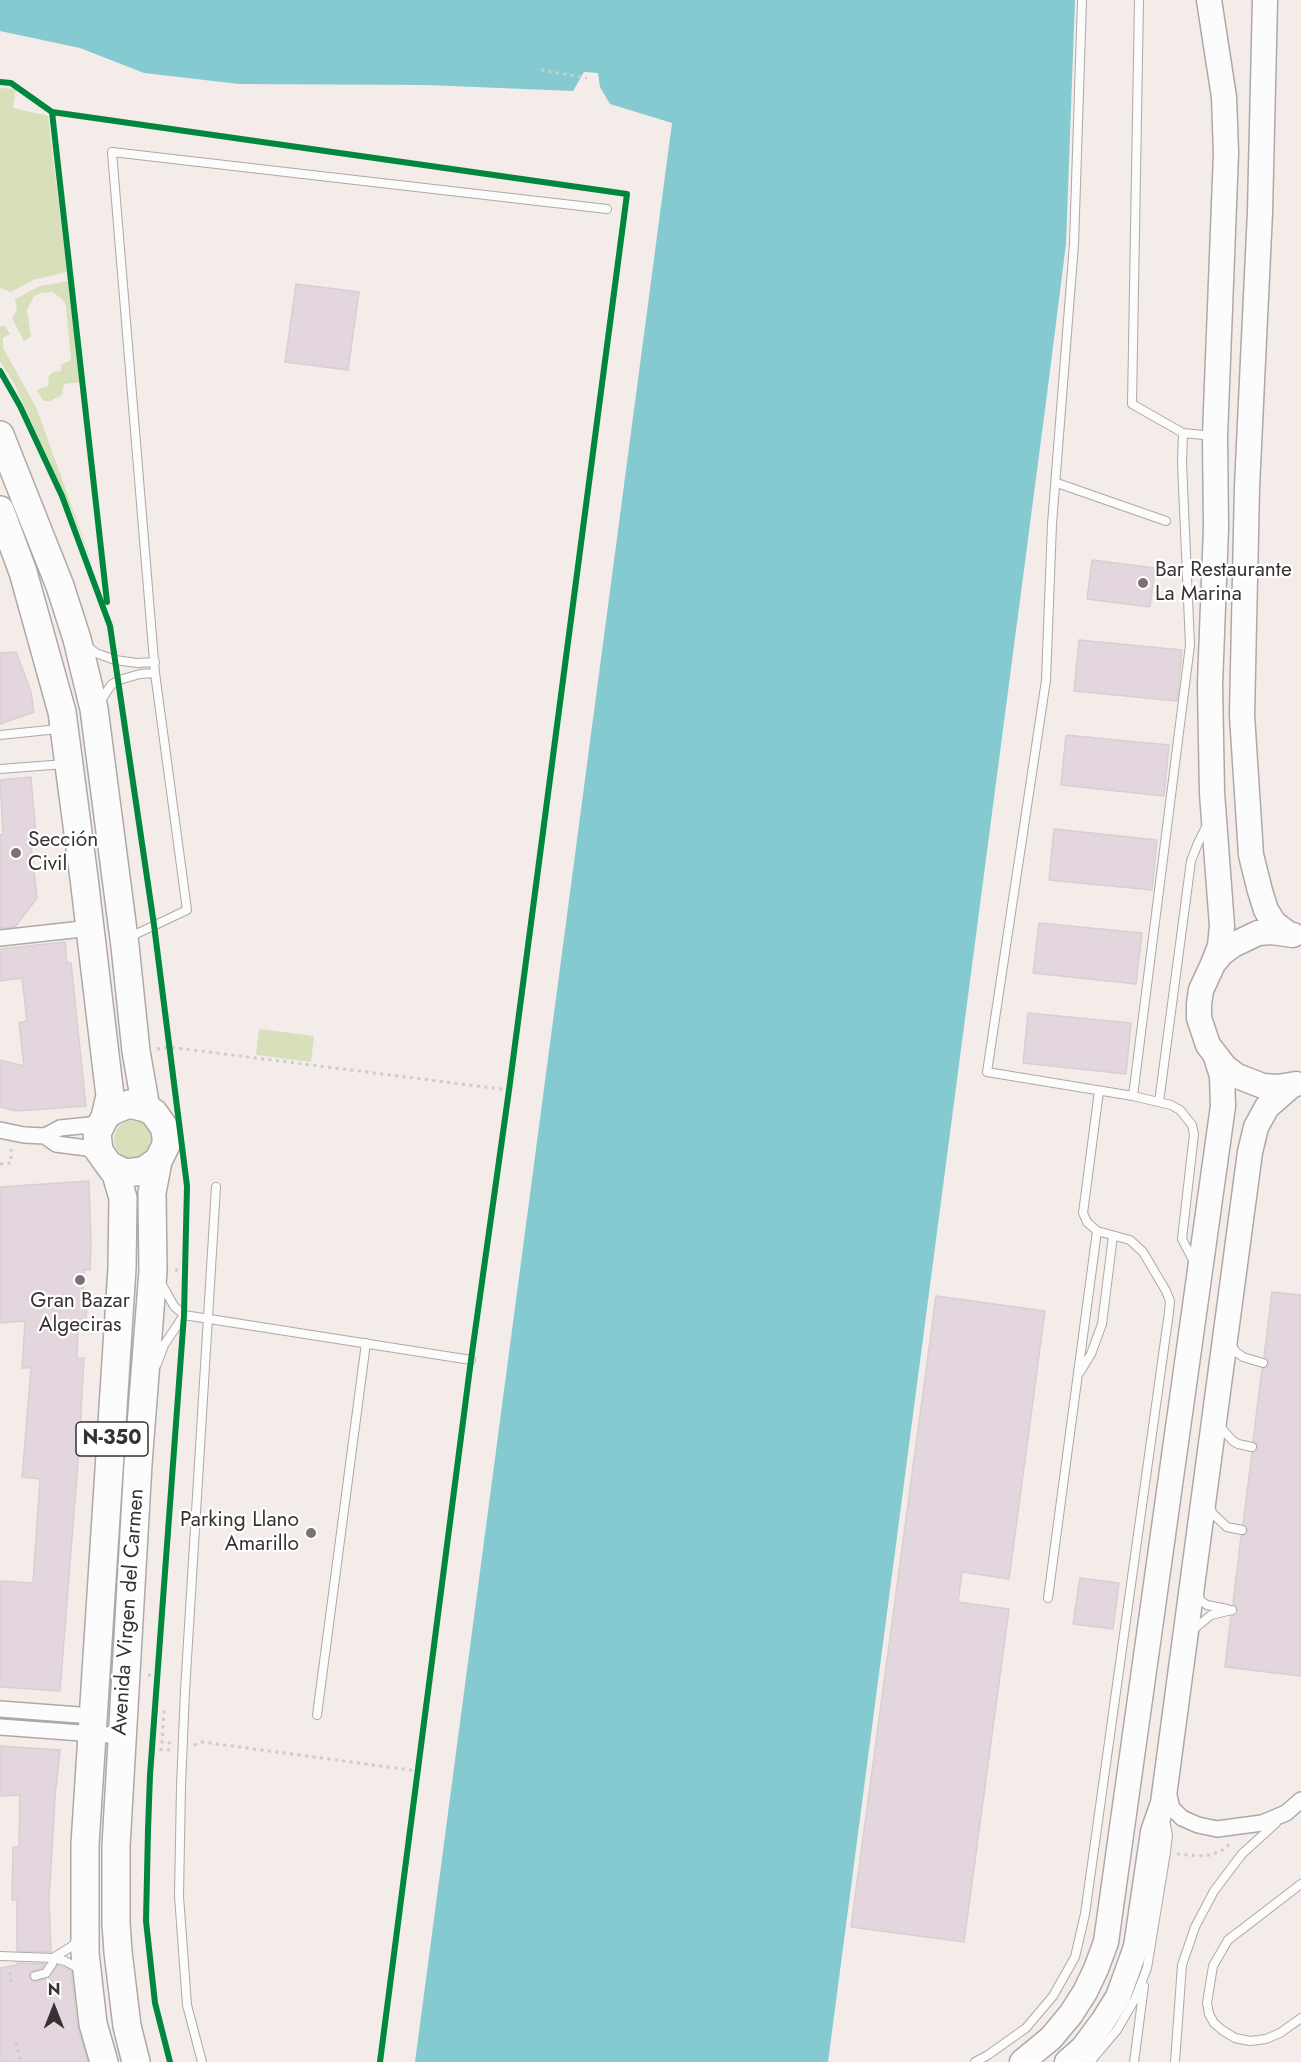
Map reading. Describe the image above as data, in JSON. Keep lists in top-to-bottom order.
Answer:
{
  "streets": {
    "highway": ["N-350", "Avenida Virgen del Carmen"]
  },
  "crossings": [
    ["N-350", "Avenida Virgen del Carmen"]
  ],
  "places": [
    "Bar Restaurante La Marina",
    "Sección Civil",
    "Gran Bazar Algeciras",
    "Parking Llano Amarillo"
  ],
  "north": "top"
}
